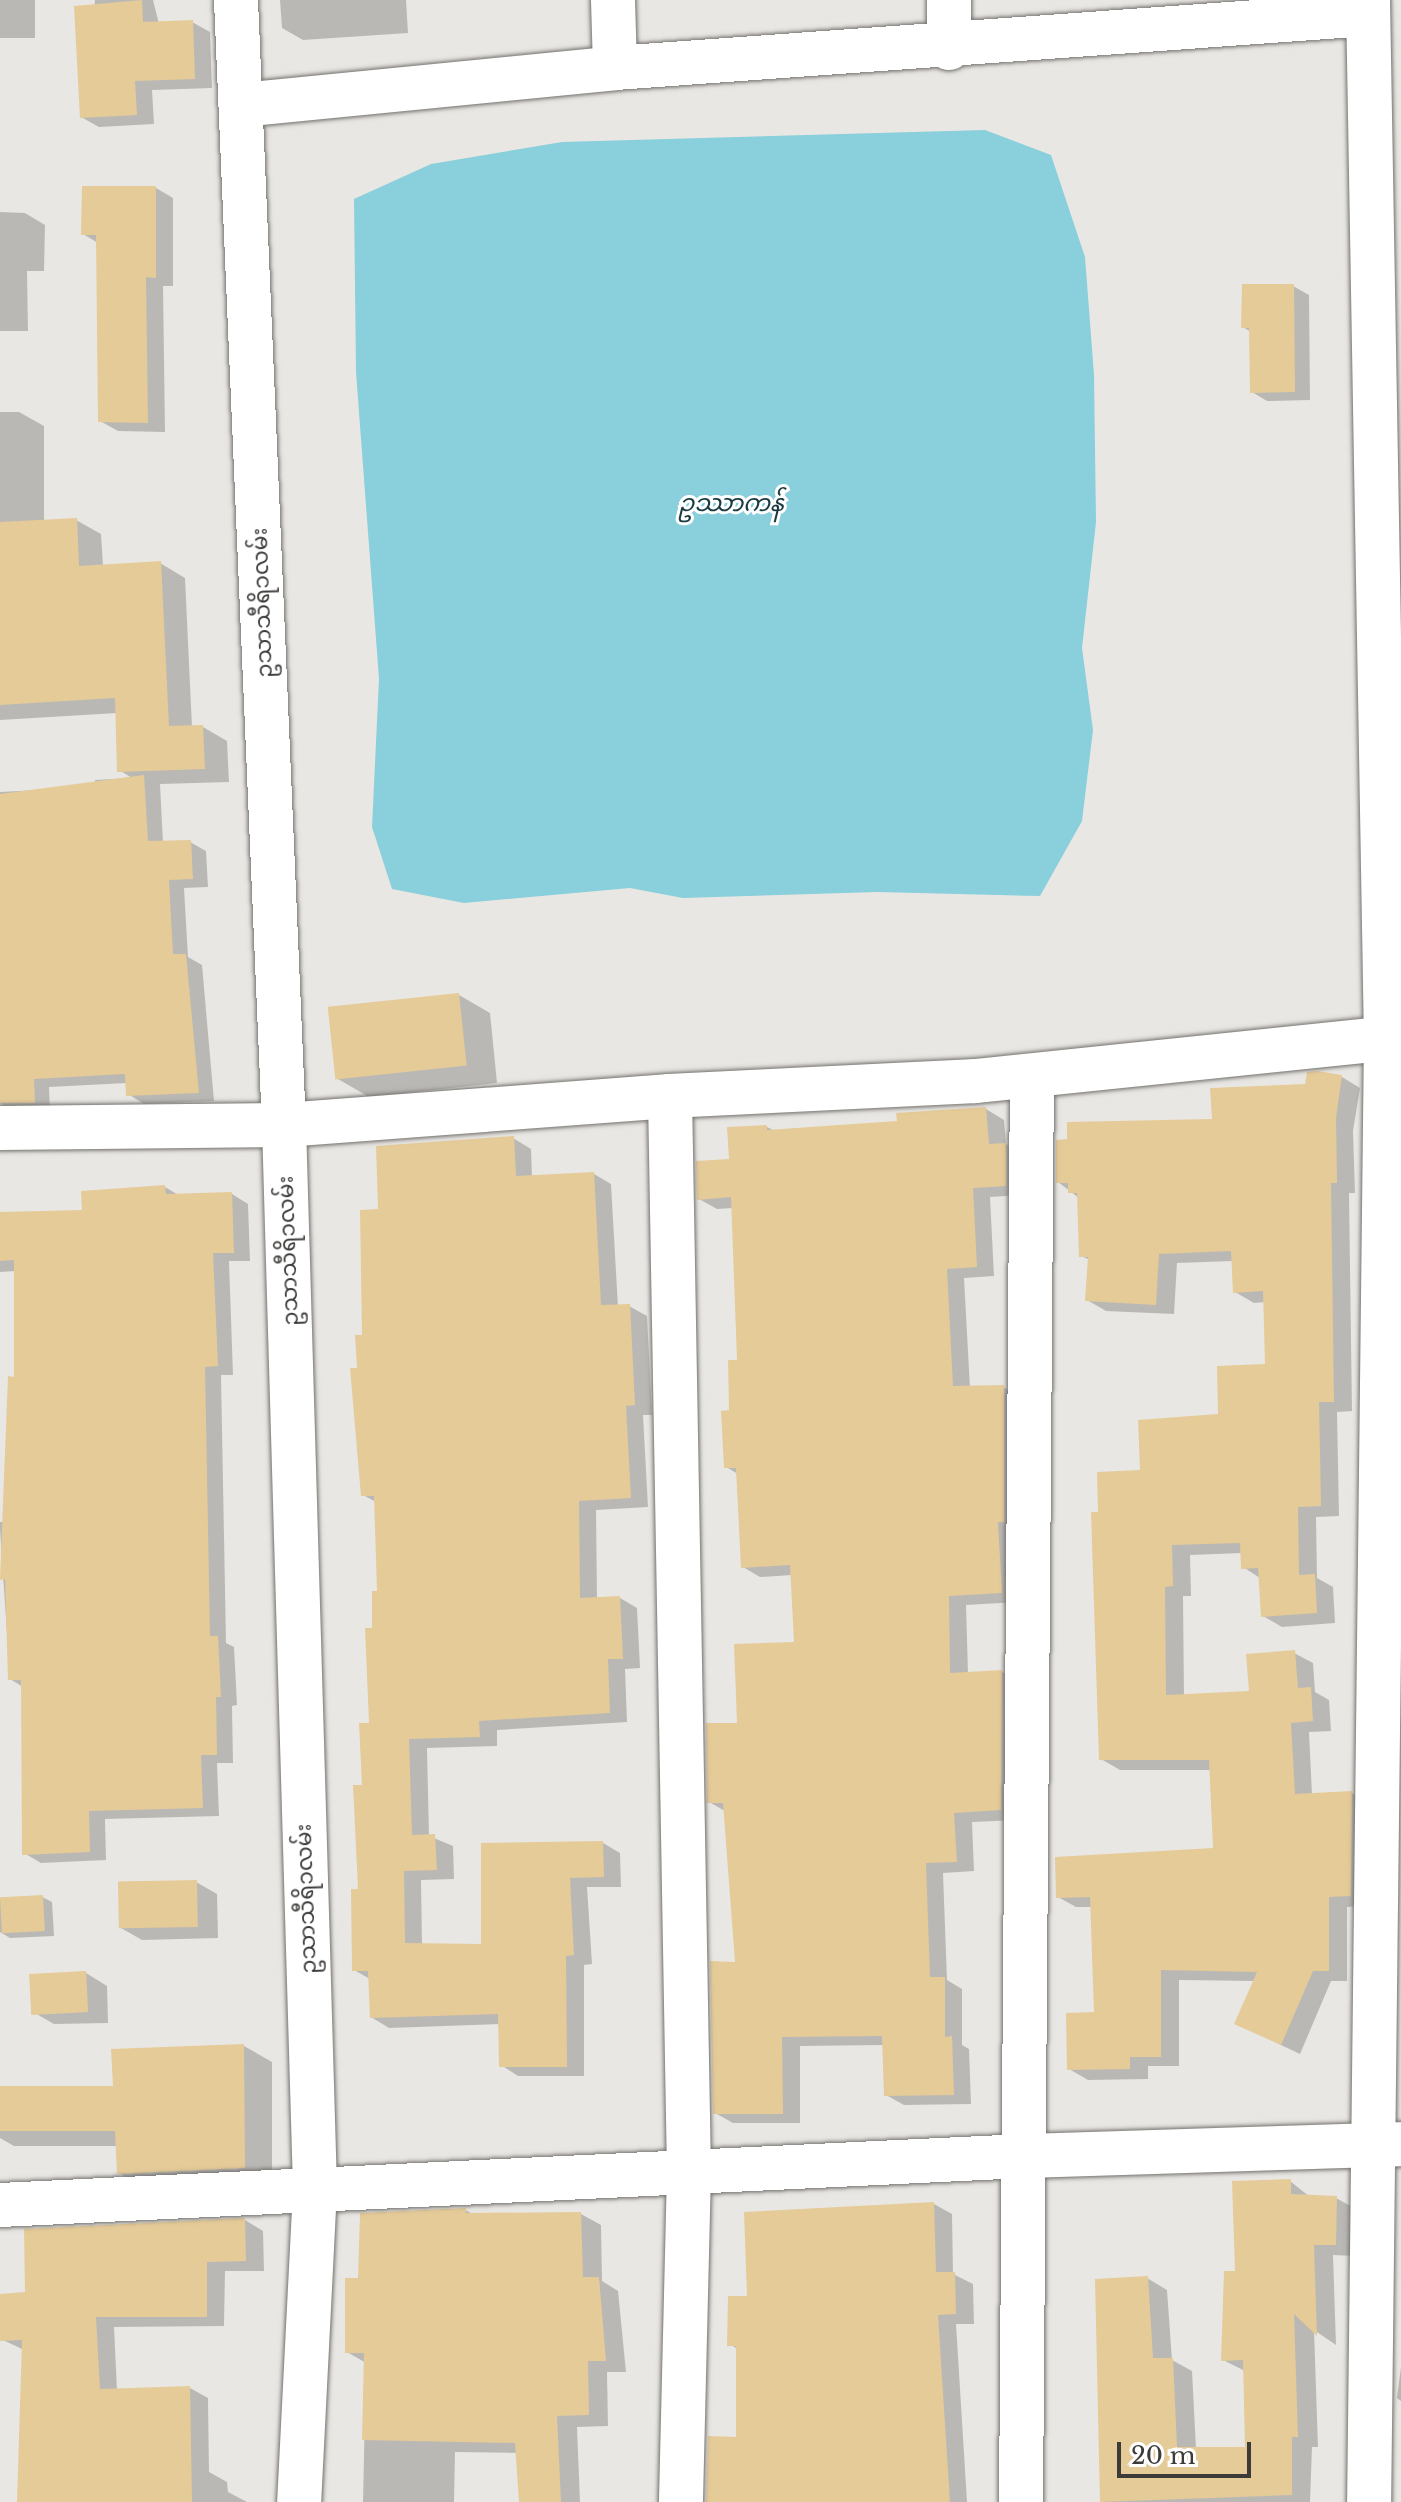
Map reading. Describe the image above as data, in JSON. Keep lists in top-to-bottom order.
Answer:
{
  "streets": {
    "street": ["ဥသာသီရိ၁လမ်း"]
  },
  "water": ["ဥဿာကန်"],
  "scale_bar": "20 m"
}
